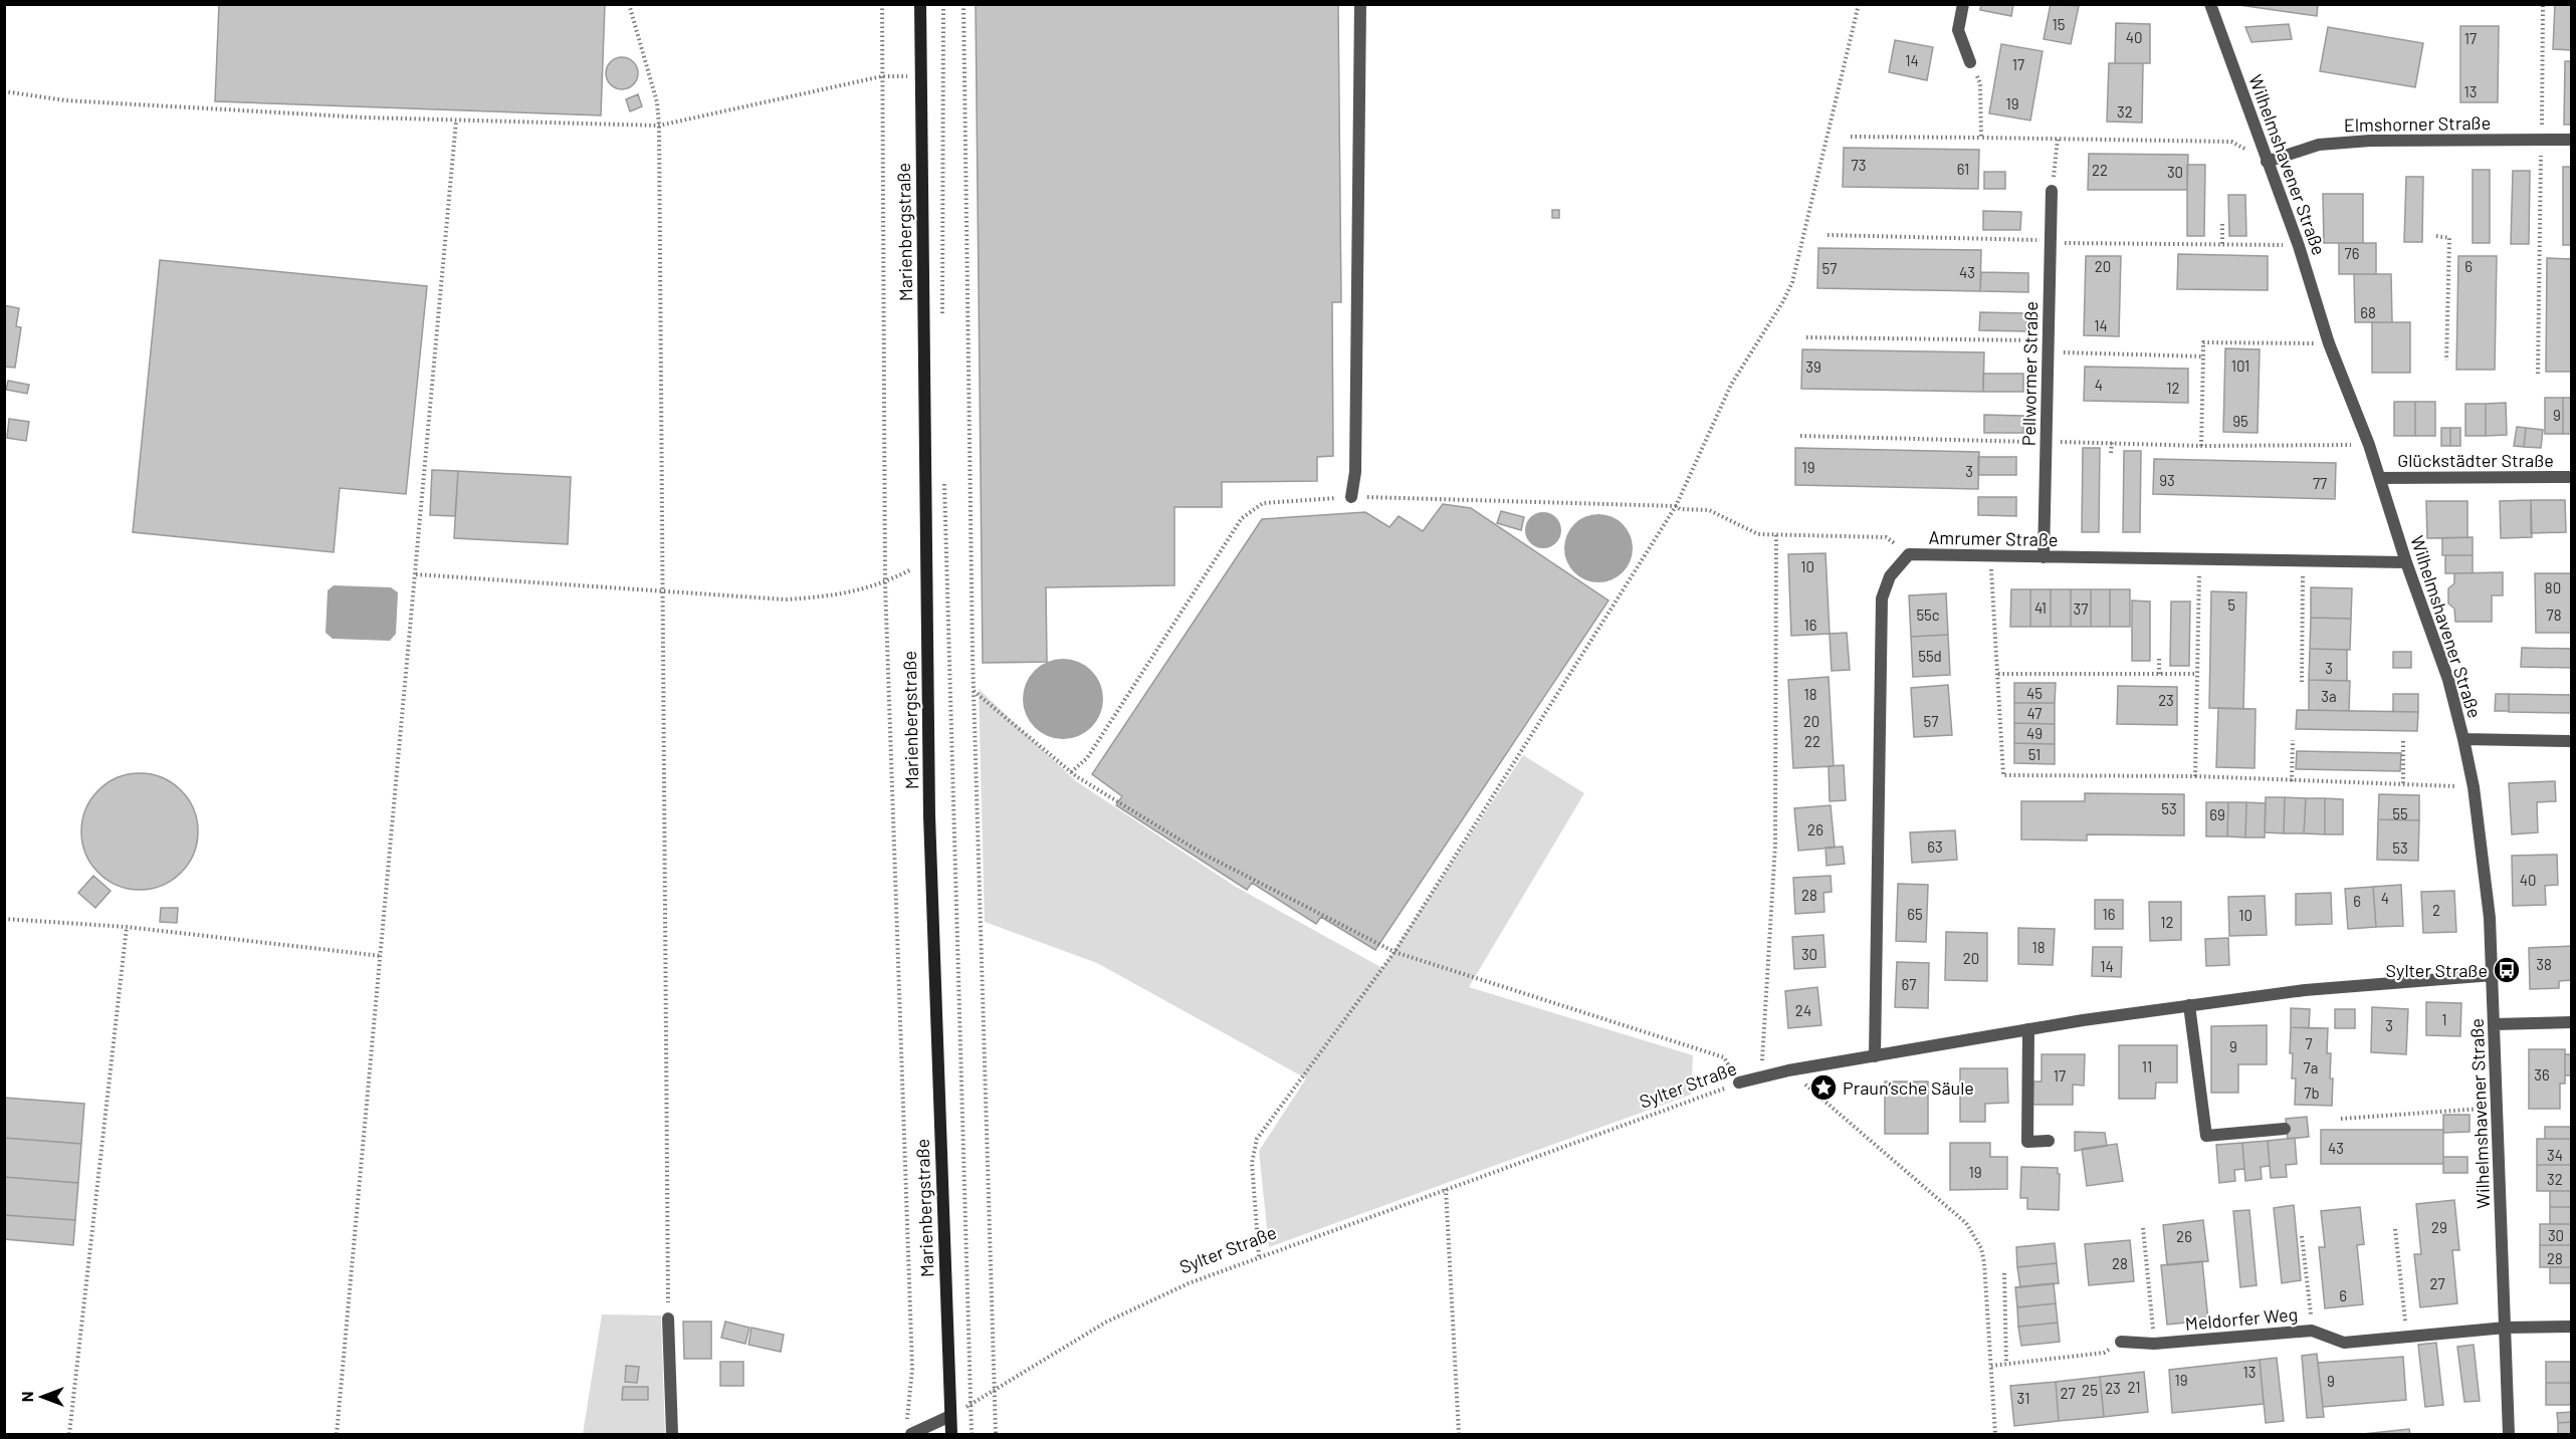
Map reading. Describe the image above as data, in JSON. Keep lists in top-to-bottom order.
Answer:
{
  "streets": {
    "main road": ["Marienbergstraße"],
    "street": [
      "Elmshorner Straße",
      "Wilhelmshavener Straße",
      "Pellwormer Straße",
      "Glückstädter Straße",
      "Amrumer Straße",
      "Sylter Straße",
      "Meldorfer Weg"
    ]
  },
  "crossings": [
    ["Elmshorner Straße", "Wilhelmshavener Straße"],
    ["Wilhelmshavener Straße", "Glückstädter Straße"],
    ["Wilhelmshavener Straße", "Amrumer Straße"],
    ["Wilhelmshavener Straße", "Sylter Straße"],
    ["Wilhelmshavener Straße", "Meldorfer Weg"],
    ["Marienbergstraße", "Sylter Straße"],
    ["Pellwormer Straße", "Amrumer Straße"],
    ["Amrumer Straße", "Sylter Straße"]
  ],
  "places": {
    "bus stop": ["Sylter Straße"],
    "place": ["Praun’sche Säule"]
  },
  "house_numbers": [
    "15",
    "40",
    "17",
    "14",
    "17",
    "13",
    "19",
    "32",
    "73",
    "61",
    "22",
    "30",
    "76",
    "20",
    "6",
    "57",
    "43",
    "68",
    "14",
    "101",
    "39",
    "4",
    "12",
    "9",
    "95",
    "19",
    "3",
    "93",
    "77",
    "10",
    "80",
    "5",
    "41",
    "37",
    "55c",
    "78",
    "16",
    "55d",
    "3",
    "45",
    "18",
    "3a",
    "23",
    "47",
    "20",
    "57",
    "49",
    "22",
    "51",
    "53",
    "55",
    "69",
    "26",
    "63",
    "53",
    "40",
    "28",
    "4",
    "6",
    "2",
    "65",
    "16",
    "10",
    "12",
    "18",
    "30",
    "20",
    "38",
    "14",
    "67",
    "24",
    "1",
    "3",
    "7",
    "9",
    "11",
    "7a",
    "36",
    "17",
    "7b",
    "43",
    "34",
    "19",
    "32",
    "29",
    "30",
    "26",
    "28",
    "28",
    "27",
    "6",
    "13",
    "19",
    "9",
    "21",
    "23",
    "25",
    "27",
    "31"
  ],
  "north": "left"
}
